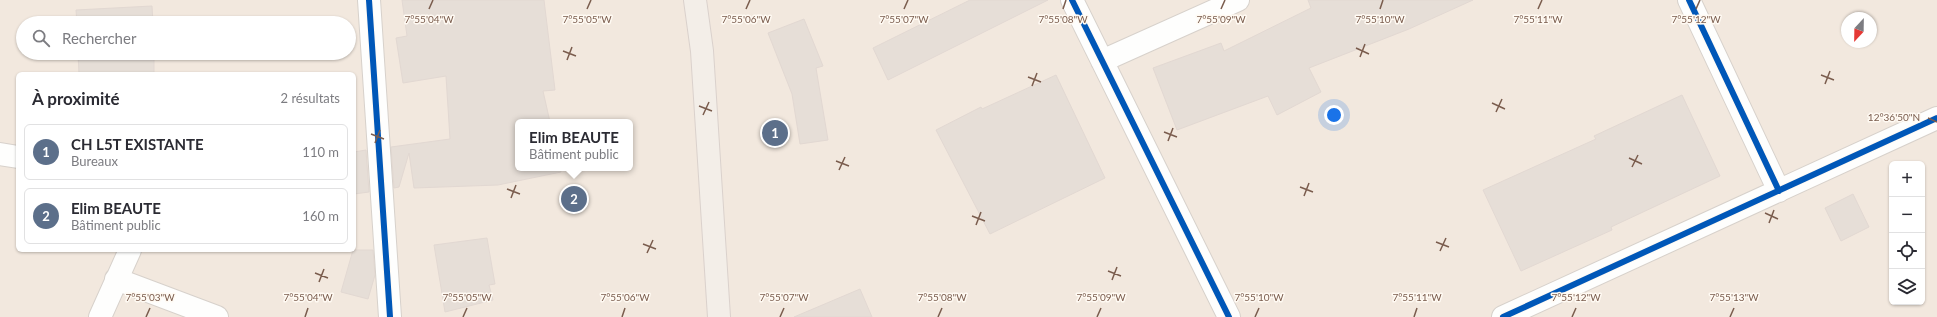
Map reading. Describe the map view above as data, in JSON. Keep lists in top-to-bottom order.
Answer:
{
  "north": "bottom",
  "page": {
    "search": "Rechercher",
    "heading": ["À proximité", "2 résultats"],
    "pins": ["1", "2"],
    "popup": ["Elim BEAUTE", "Bâtiment public"],
    "list": [
      {
        "mark": "1",
        "name": "CH L5T EXISTANTE",
        "note": "Bureaux",
        "value": "110 m"
      },
      {
        "mark": "2",
        "name": "Elim BEAUTE",
        "note": "Bâtiment public",
        "value": "160 m"
      }
    ],
    "map_buttons": ["+", "−"]
  },
  "coordinates": [
    "7°55'09\"W",
    "7°55'10\"W",
    "7°55'11\"W",
    "7°55'04\"W",
    "7°55'05\"W",
    "7°55'06\"W",
    "7°55'07\"W",
    "7°55'08\"W",
    "7°55'12\"W",
    "12°36'50\"N",
    "7°55'03\"W",
    "7°55'13\"W"
  ]
}
